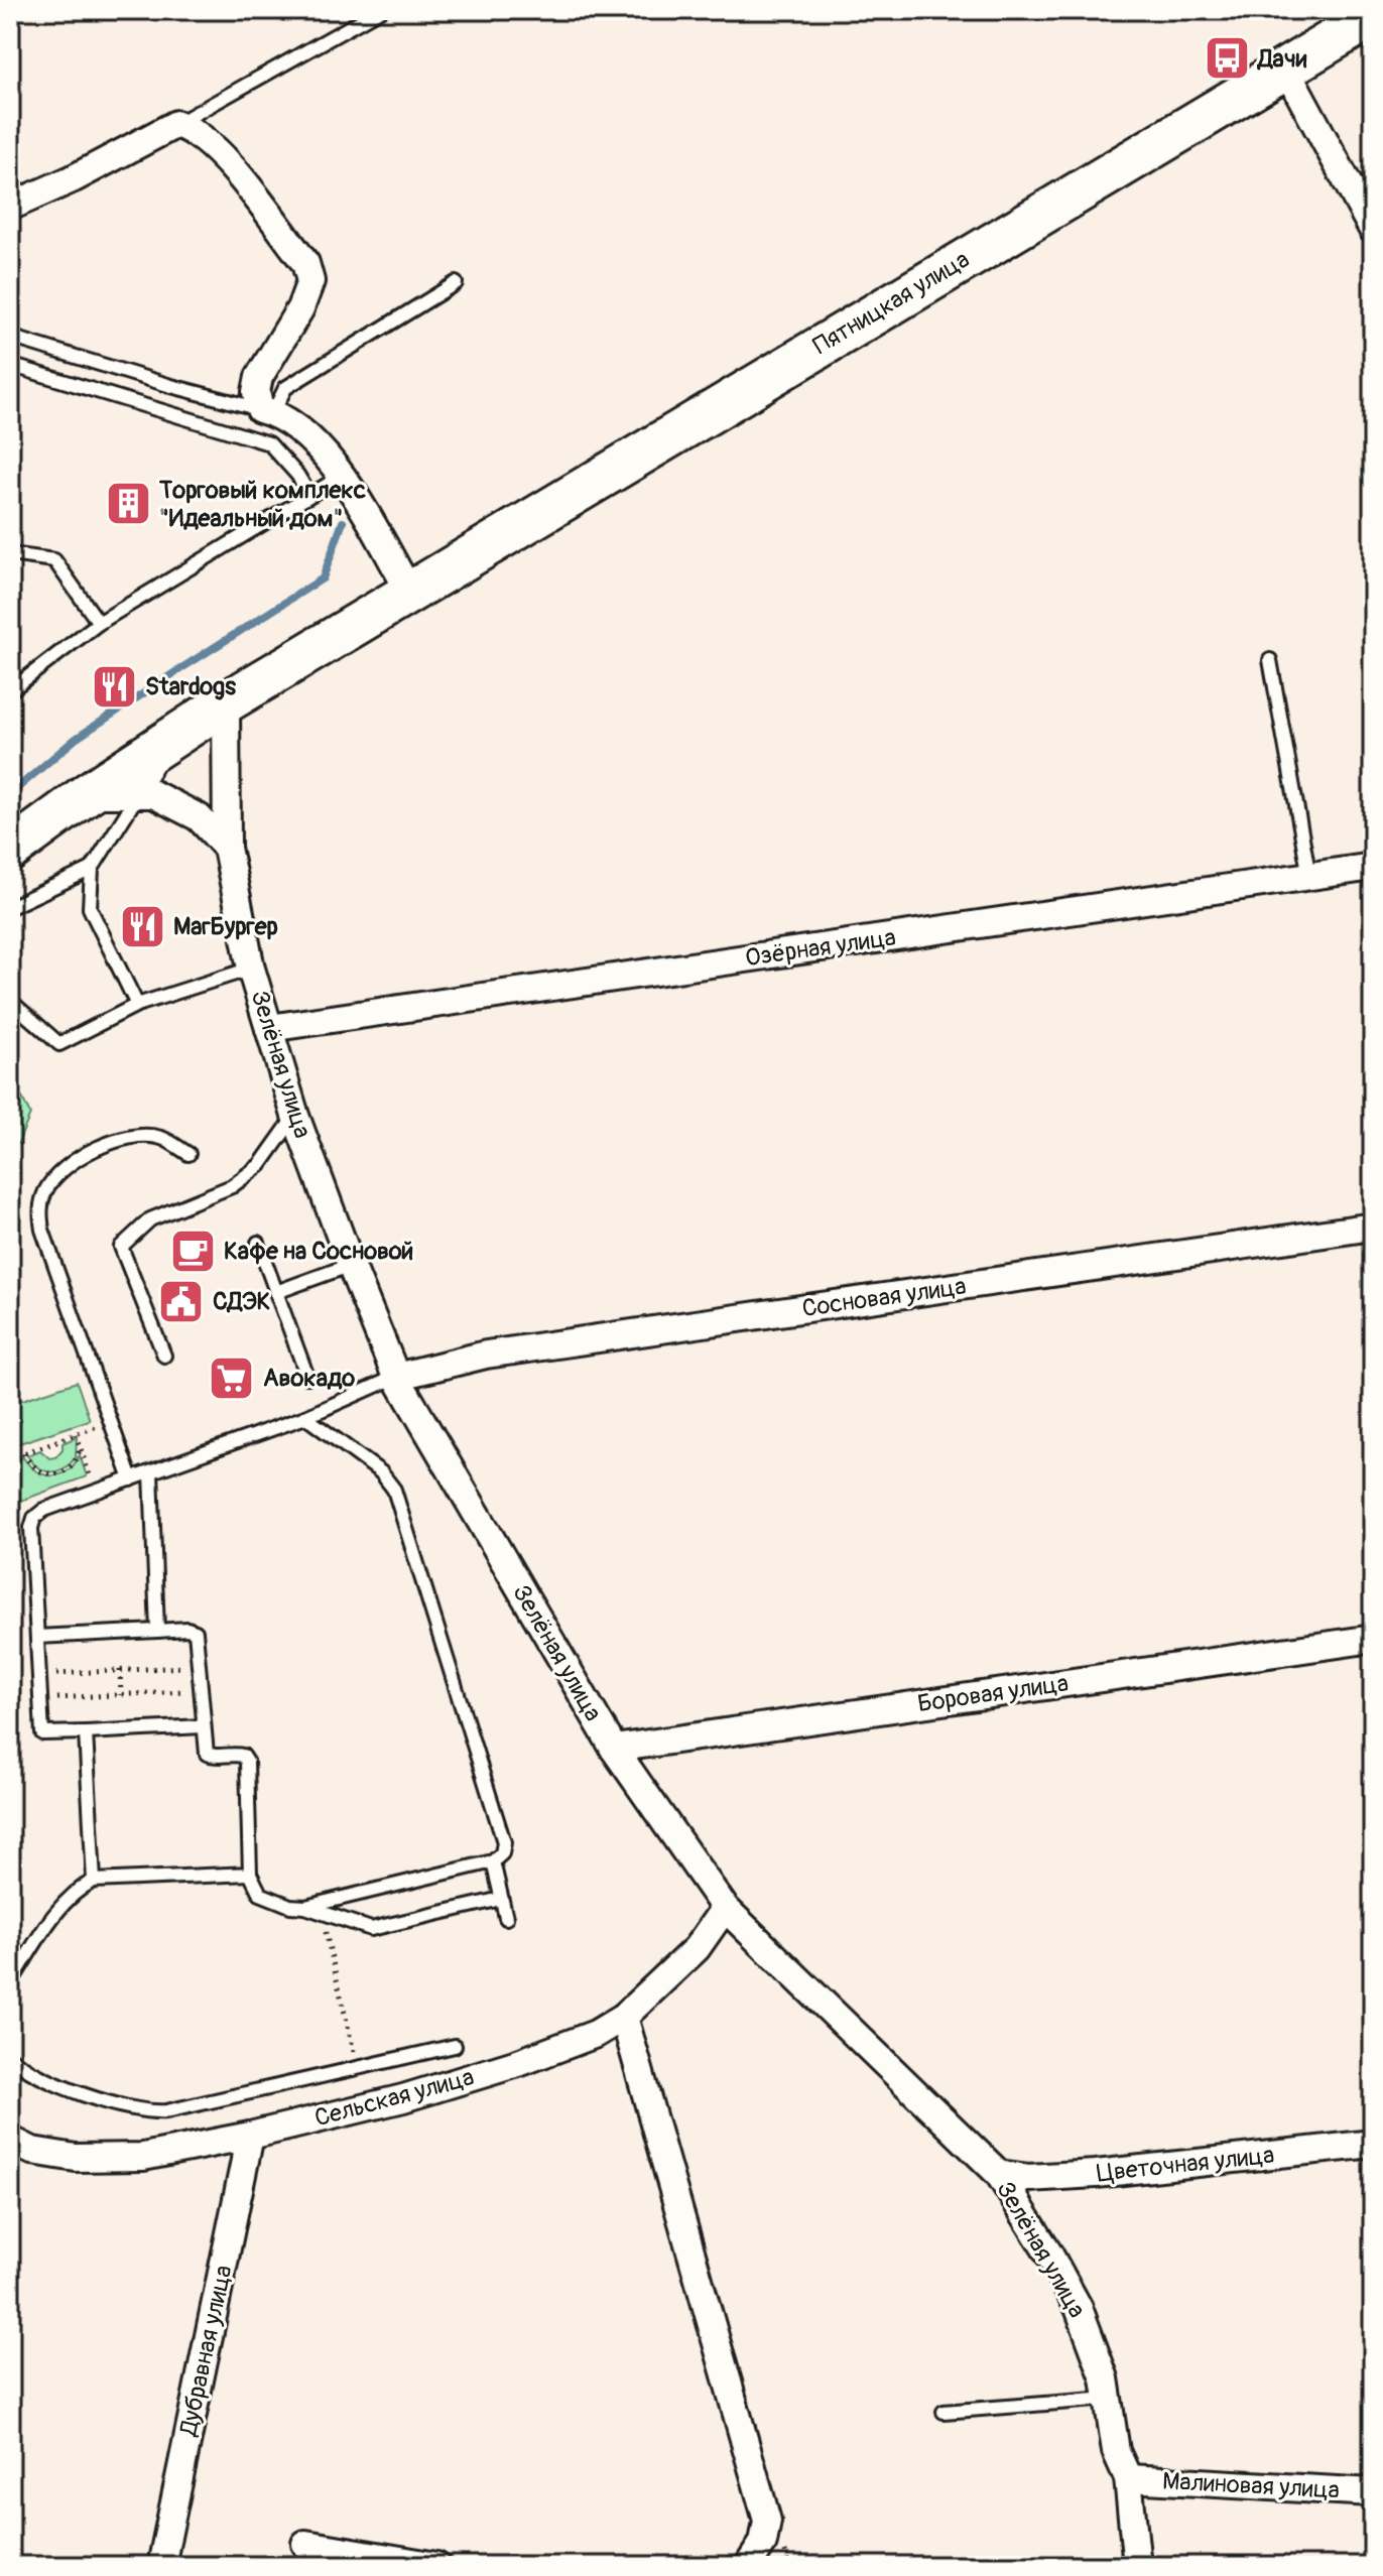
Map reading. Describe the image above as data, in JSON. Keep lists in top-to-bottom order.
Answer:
{
  "streets": {
    "main road": ["Пятницкая улица"],
    "street": [
      "Озёрная улица",
      "Зелёная улица",
      "Сосновая улица",
      "Боровая улица",
      "Сельская улица",
      "Цветочная улица",
      "Дубравная улица",
      "Малиновая улица"
    ]
  },
  "crossings": [
    ["Пятницкая улица", "Зелёная улица"],
    ["Озёрная улица", "Зелёная улица"],
    ["Зелёная улица", "Сосновая улица"],
    ["Зелёная улица", "Боровая улица"],
    ["Зелёная улица", "Сельская улица"],
    ["Зелёная улица", "Цветочная улица"],
    ["Зелёная улица", "Малиновая улица"],
    ["Сельская улица", "Дубравная улица"]
  ],
  "places": {
    "bus stop": ["Дачи"],
    "building": ["Торговый комплекс \"Идеальный дом\""],
    "restaurant": ["Stardogs", "МагБургер"],
    "cafe": ["Кафе на Сосновой"],
    "public building": ["СДЭК"],
    "supermarket": ["Авокадо"]
  }
}
